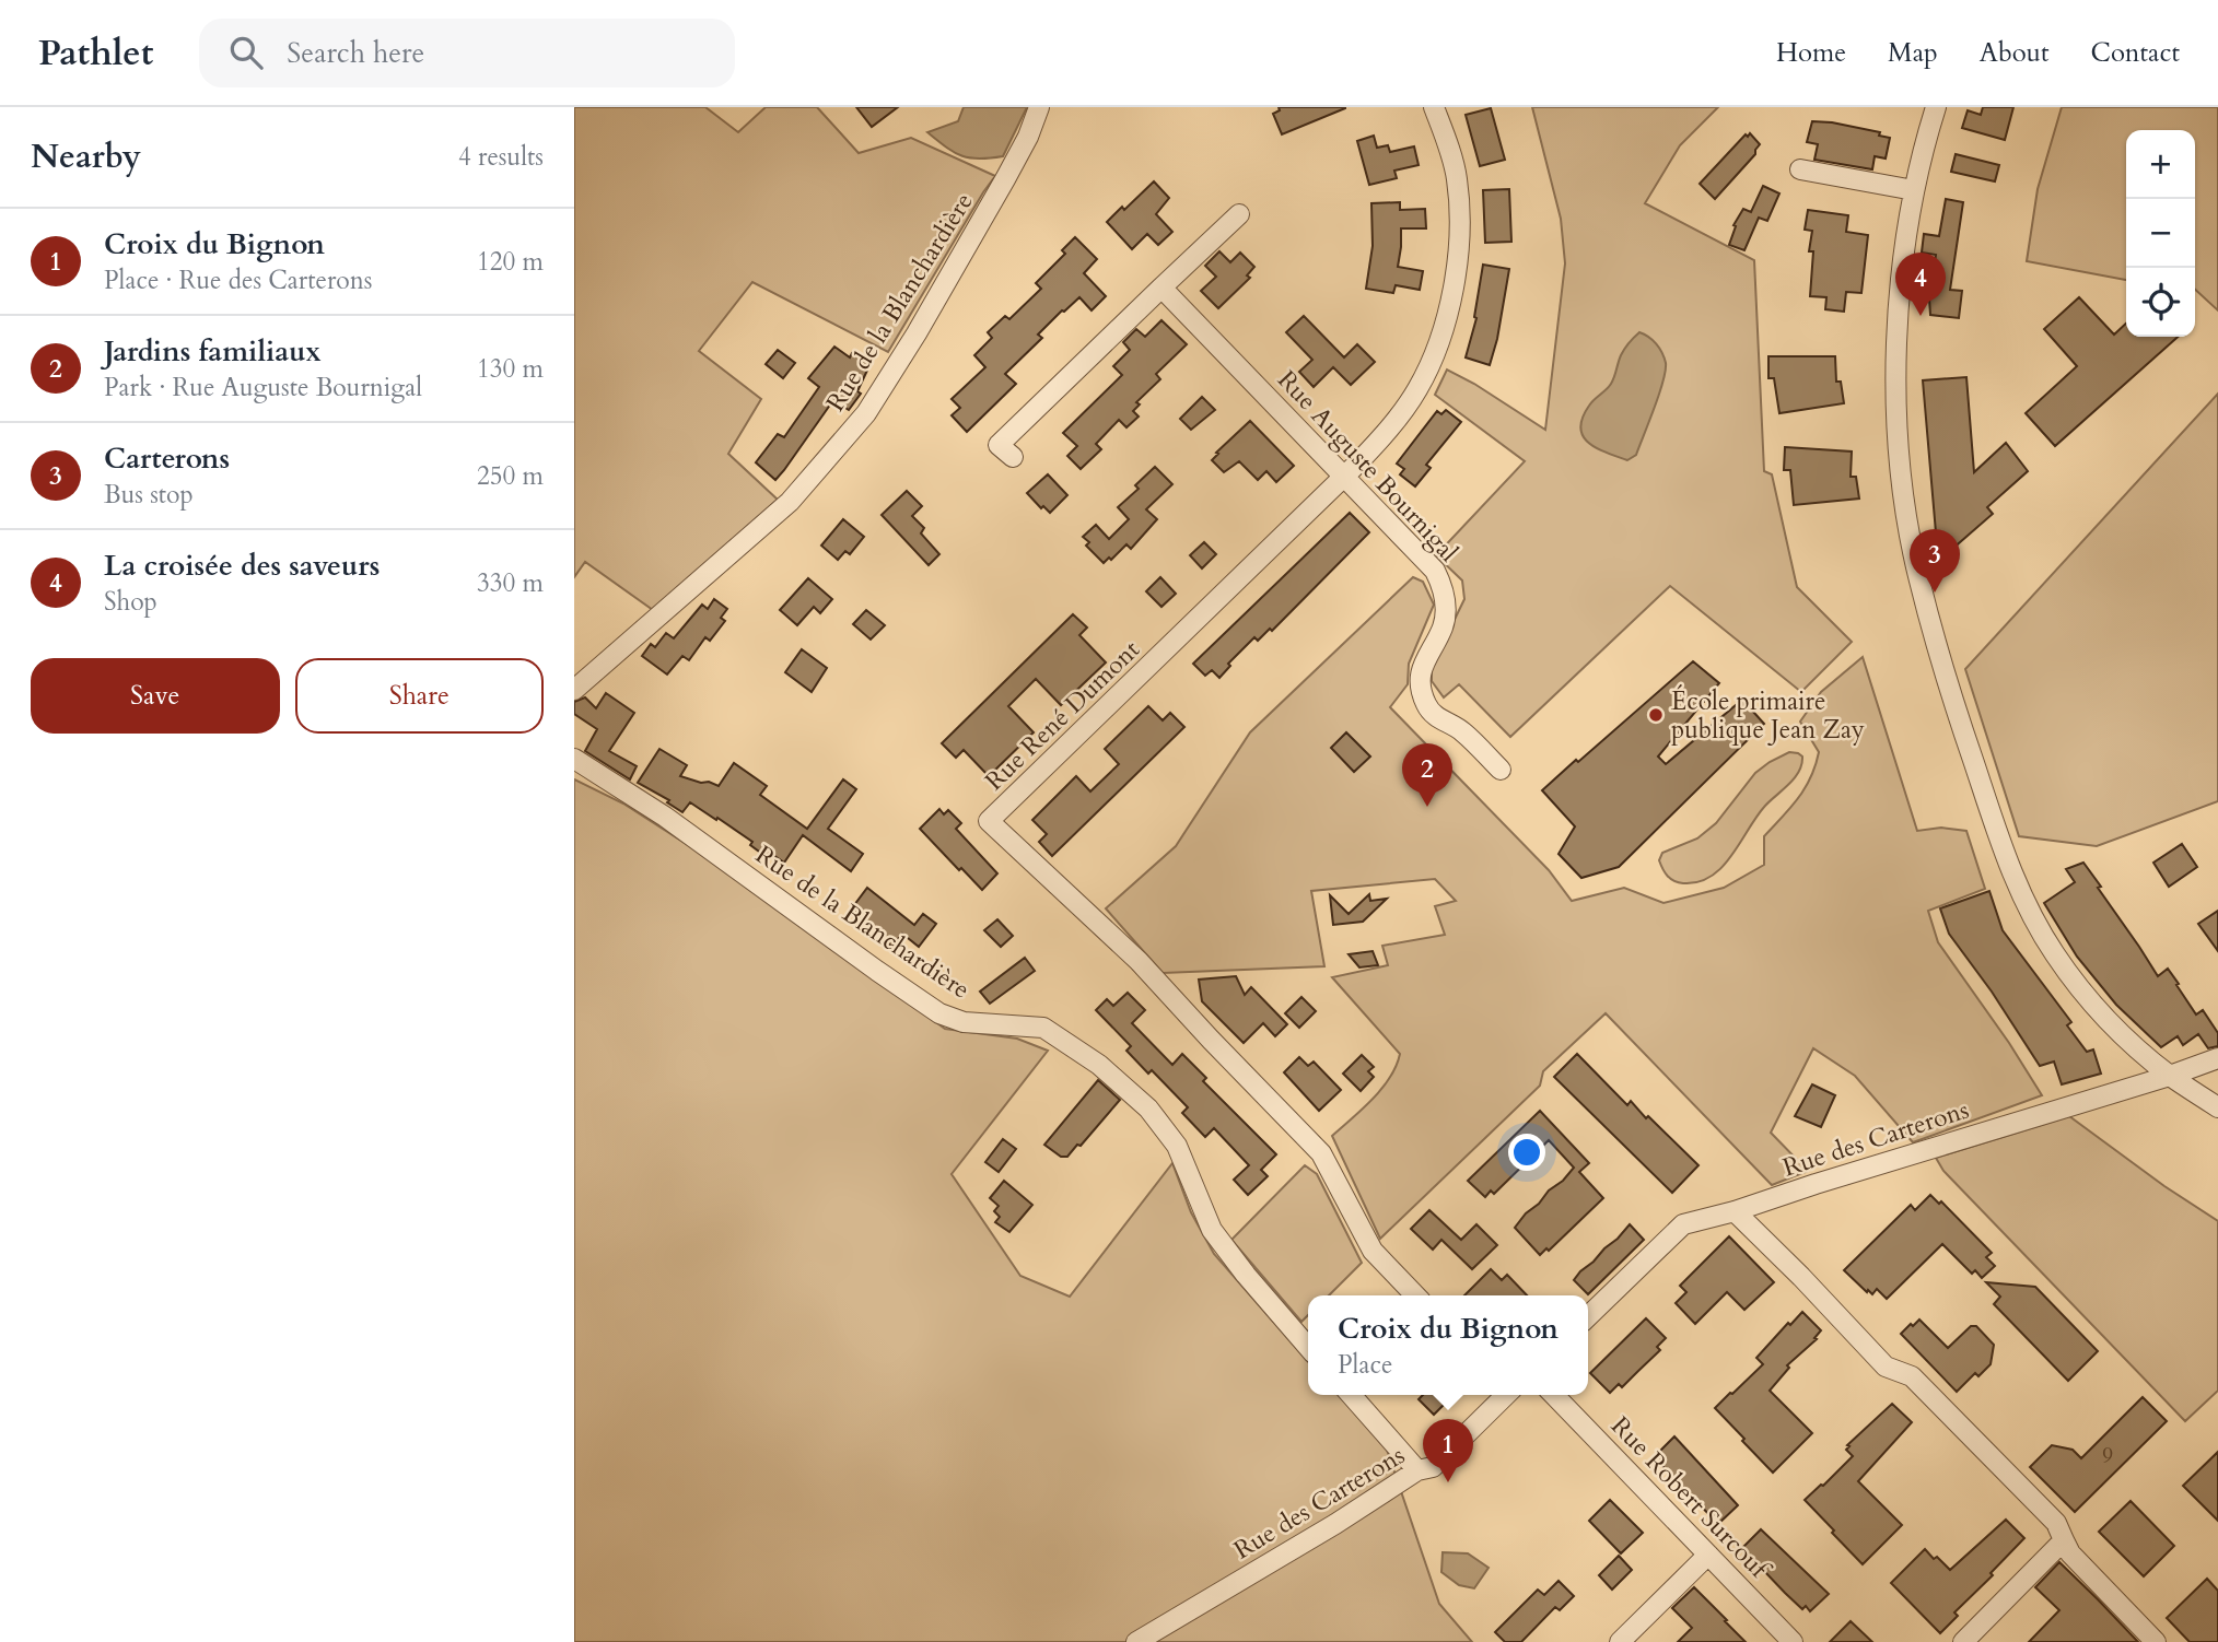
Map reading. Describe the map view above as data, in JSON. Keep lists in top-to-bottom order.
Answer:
{
  "streets": {
    "street": [
      "Rue de la Blanchardière",
      "Rue Auguste Bournigal",
      "Rue René Dumont",
      "Rue des Carterons",
      "Rue Robert Surcouf"
    ]
  },
  "crossings": [
    ["Rue Auguste Bournigal", "Rue René Dumont"]
  ],
  "places": ["École primaire publique Jean Zay"],
  "house_numbers": ["9"],
  "page": {
    "header": "Pathlet",
    "search": "Search here",
    "nav": [
      "Home",
      "Map",
      "About",
      "Contact"
    ],
    "heading": ["Nearby", "4 results"],
    "map_buttons": ["+", "−"],
    "list": [
      {
        "mark": "1",
        "name": "Croix du Bignon",
        "note": "Place · Rue des Carterons",
        "value": "120 m"
      },
      {
        "mark": "2",
        "name": "Jardins familiaux",
        "note": "Park · Rue Auguste Bournigal",
        "value": "130 m"
      },
      {
        "mark": "3",
        "name": "Carterons",
        "note": "Bus stop",
        "value": "250 m"
      },
      {
        "mark": "4",
        "name": "La croisée des saveurs",
        "note": "Shop",
        "value": "330 m"
      }
    ],
    "pins": [
      "4",
      "3",
      "2",
      "1"
    ],
    "buttons": ["Save", "Share"],
    "popup": ["Croix du Bignon", "Place"]
  }
}
